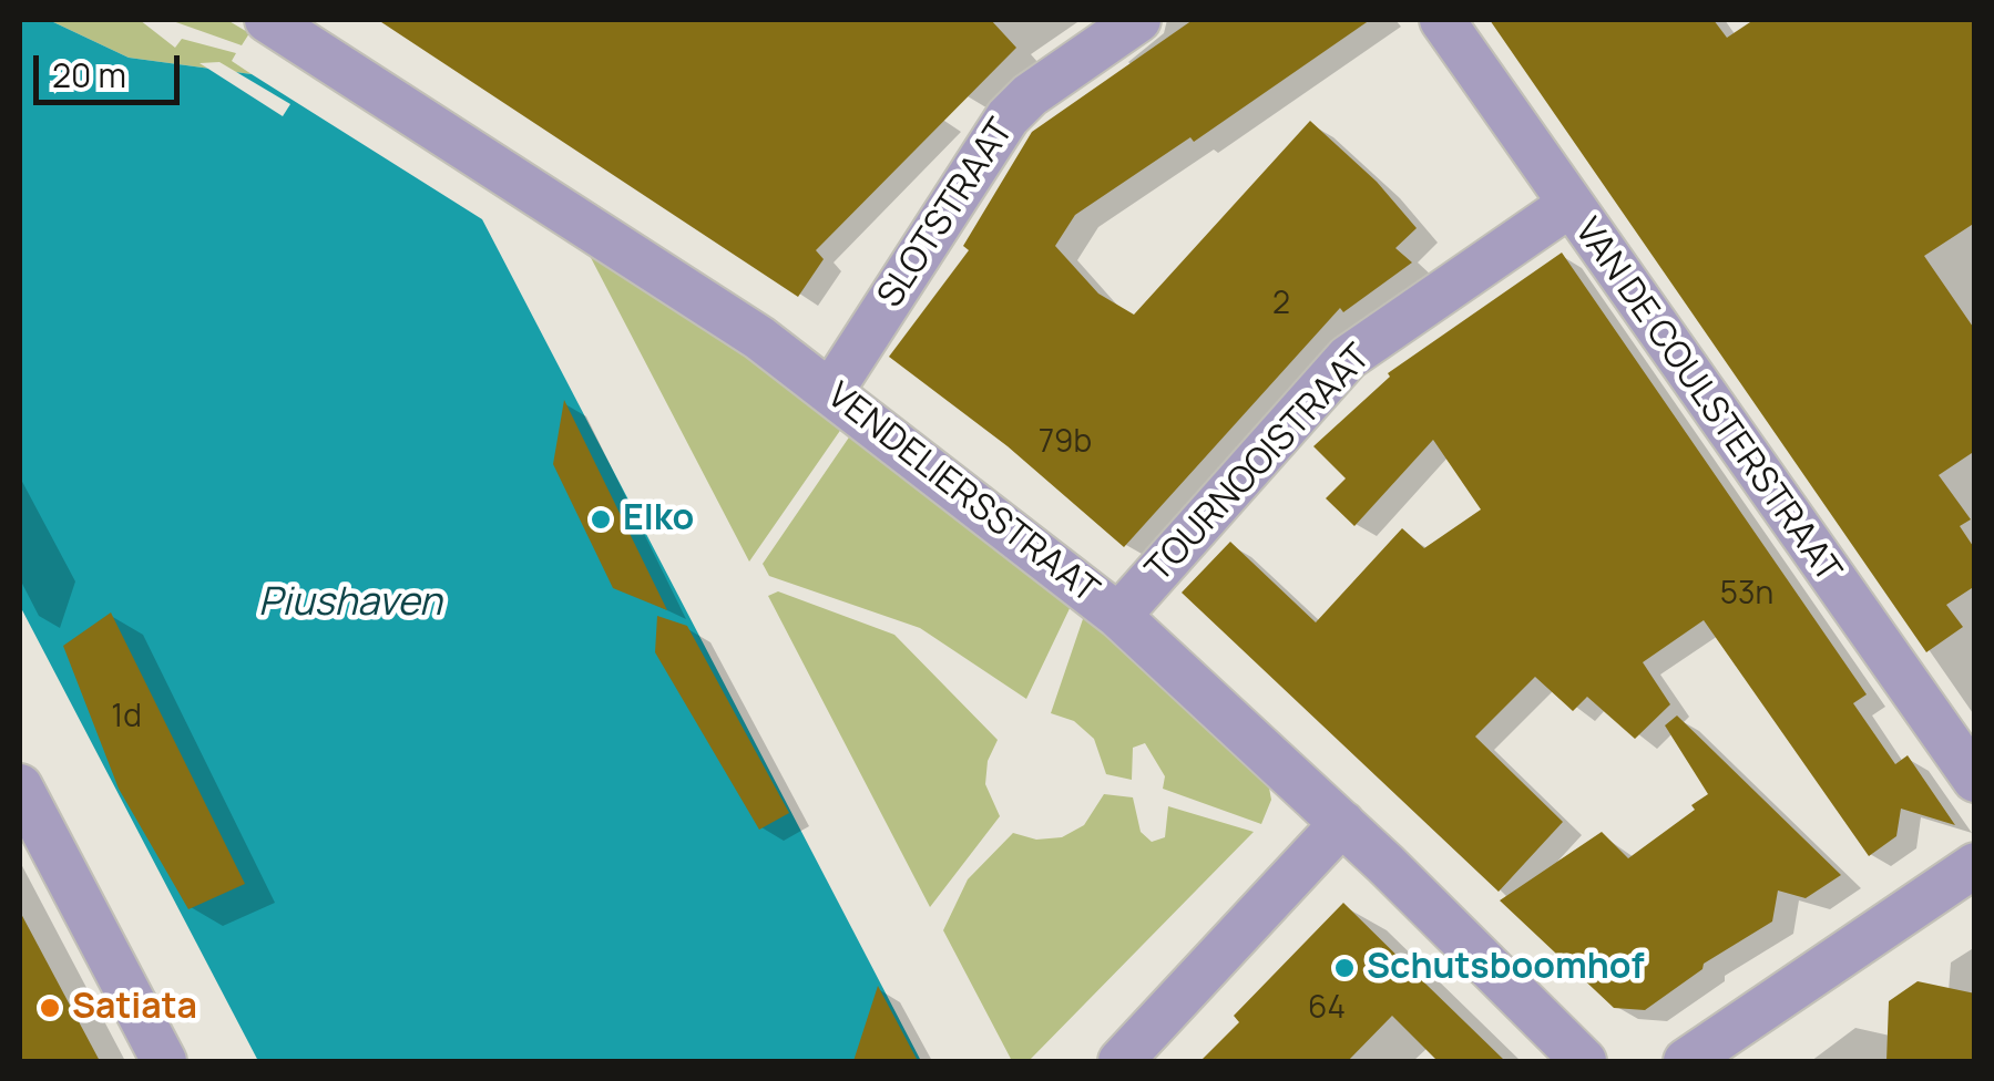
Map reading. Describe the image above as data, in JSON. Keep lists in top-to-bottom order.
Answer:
{
  "streets": {
    "street": [
      "SLOTSTRAAT",
      "VAN DE COULSTERSTRAAT",
      "TOURNOOISTRAAT",
      "VENDELIERSSTRAAT"
    ]
  },
  "crossings": [
    ["SLOTSTRAAT", "VENDELIERSSTRAAT"],
    ["VAN DE COULSTERSTRAAT", "TOURNOOISTRAAT"],
    ["TOURNOOISTRAAT", "VENDELIERSSTRAAT"]
  ],
  "water": ["Piushaven"],
  "places": ["Elko", "Schutsboomhof", "Satiata"],
  "house_numbers": [
    "2",
    "79b",
    "53n",
    "1d",
    "64"
  ],
  "scale_bar": "20 m"
}
